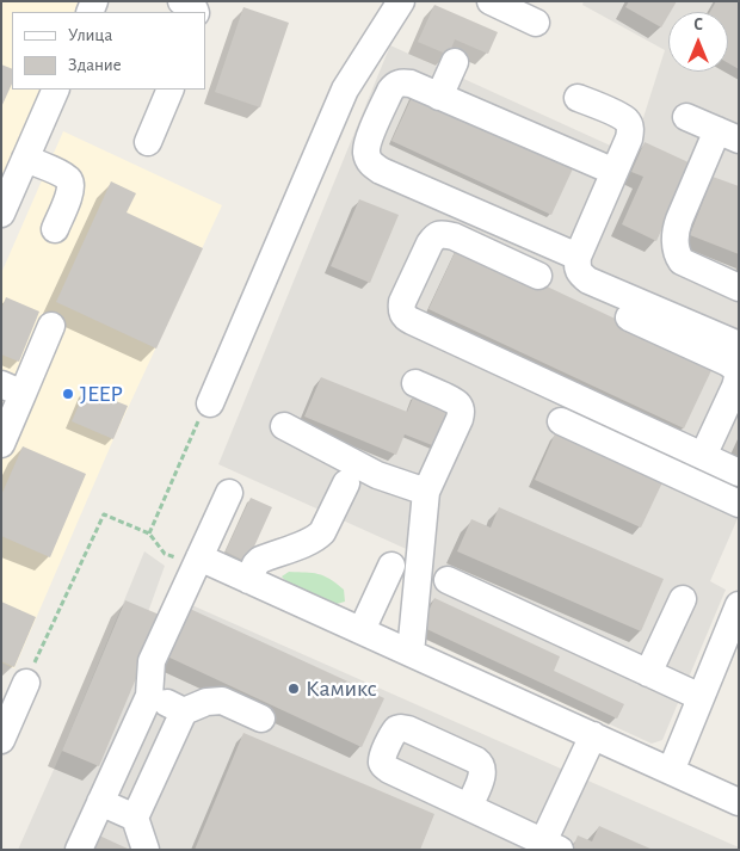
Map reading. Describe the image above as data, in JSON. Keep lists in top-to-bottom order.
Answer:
{
  "places": ["JEEP", "Камикс"],
  "legend": ["Улица", "Здание"],
  "north": "top"
}
